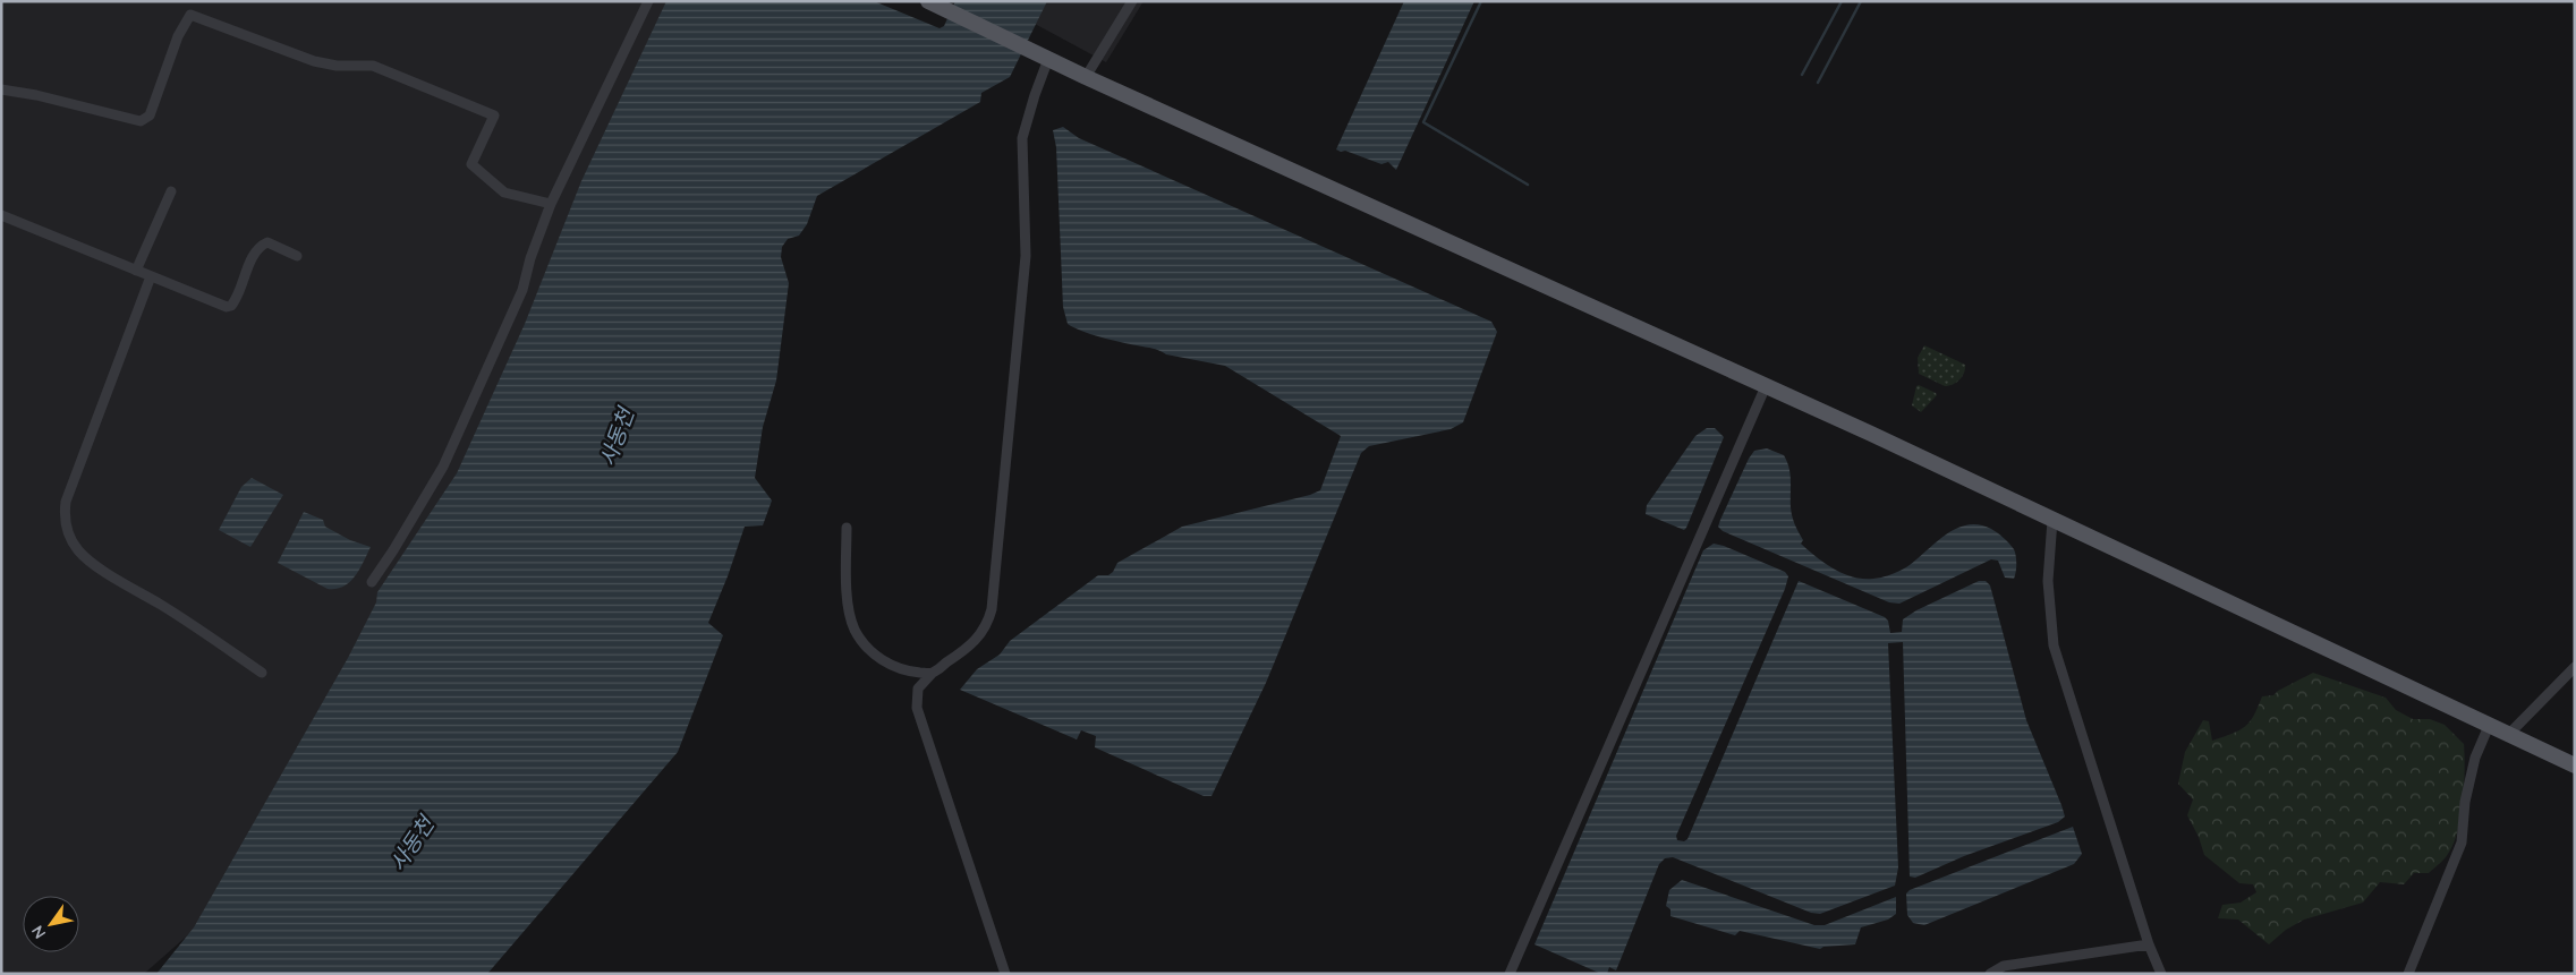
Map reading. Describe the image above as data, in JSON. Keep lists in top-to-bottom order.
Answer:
{
  "water": ["사동천"],
  "north": "bottom left"
}
